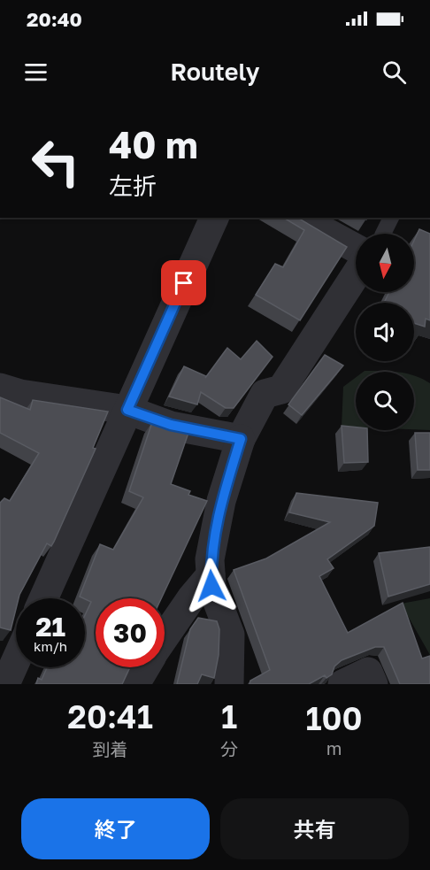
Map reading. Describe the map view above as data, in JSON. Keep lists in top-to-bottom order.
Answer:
{
  "north": "bottom",
  "page": {
    "status": "20:40",
    "header": "Routely",
    "turn": ["40 m", "左折"],
    "speed": "21 km/h",
    "limit": "30",
    "eta": [
      "20:41",
      "到着",
      "1",
      "分",
      "100",
      "m"
    ],
    "buttons": ["終了", "共有"]
  }
}
